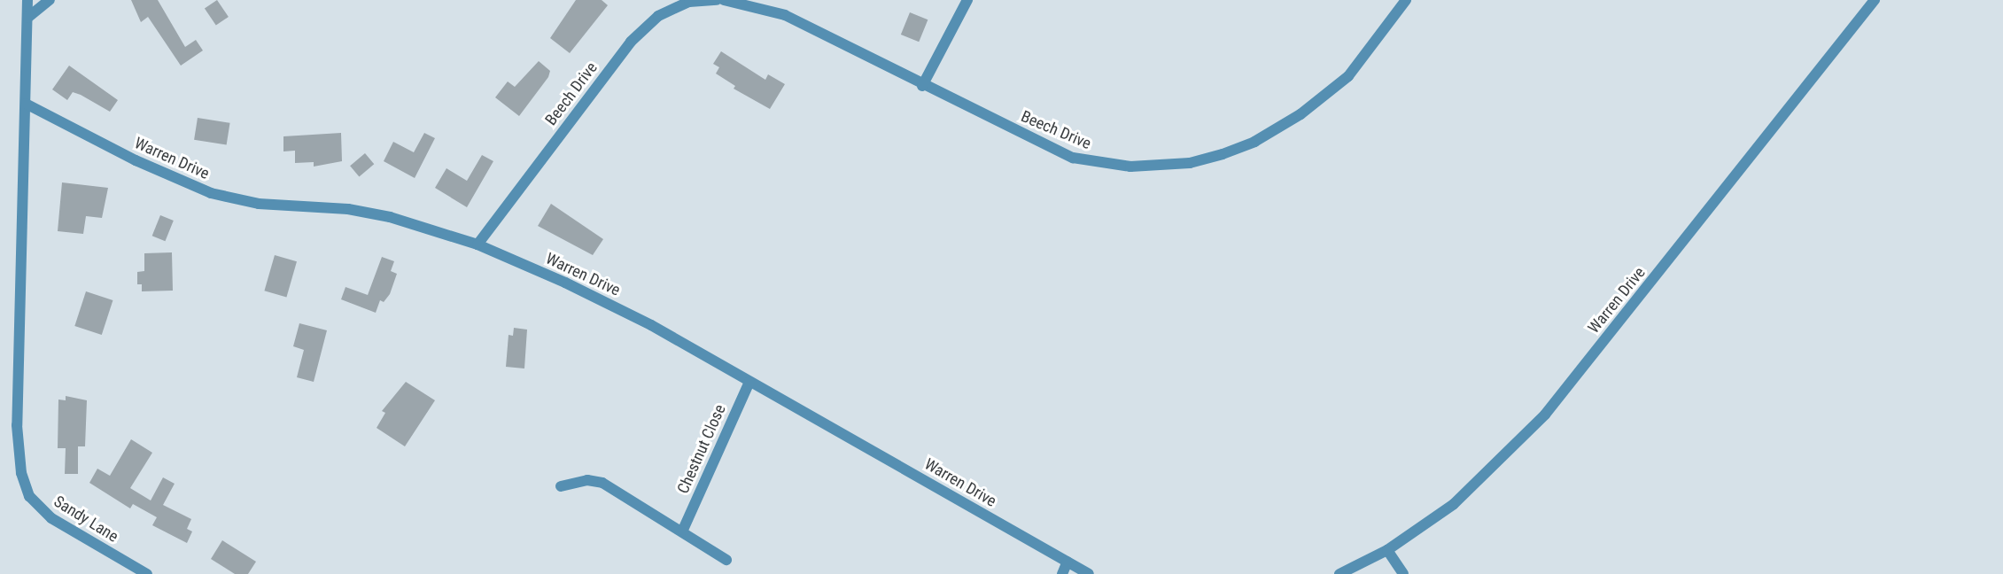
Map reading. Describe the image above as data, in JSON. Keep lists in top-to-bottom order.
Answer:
{
  "streets": {
    "street": [
      "Beech Drive",
      "Warren Drive",
      "Chestnut Close",
      "Sandy Lane"
    ]
  },
  "crossings": [
    ["Beech Drive", "Warren Drive"],
    ["Warren Drive", "Chestnut Close"],
    ["Warren Drive", "Sandy Lane"]
  ]
}
